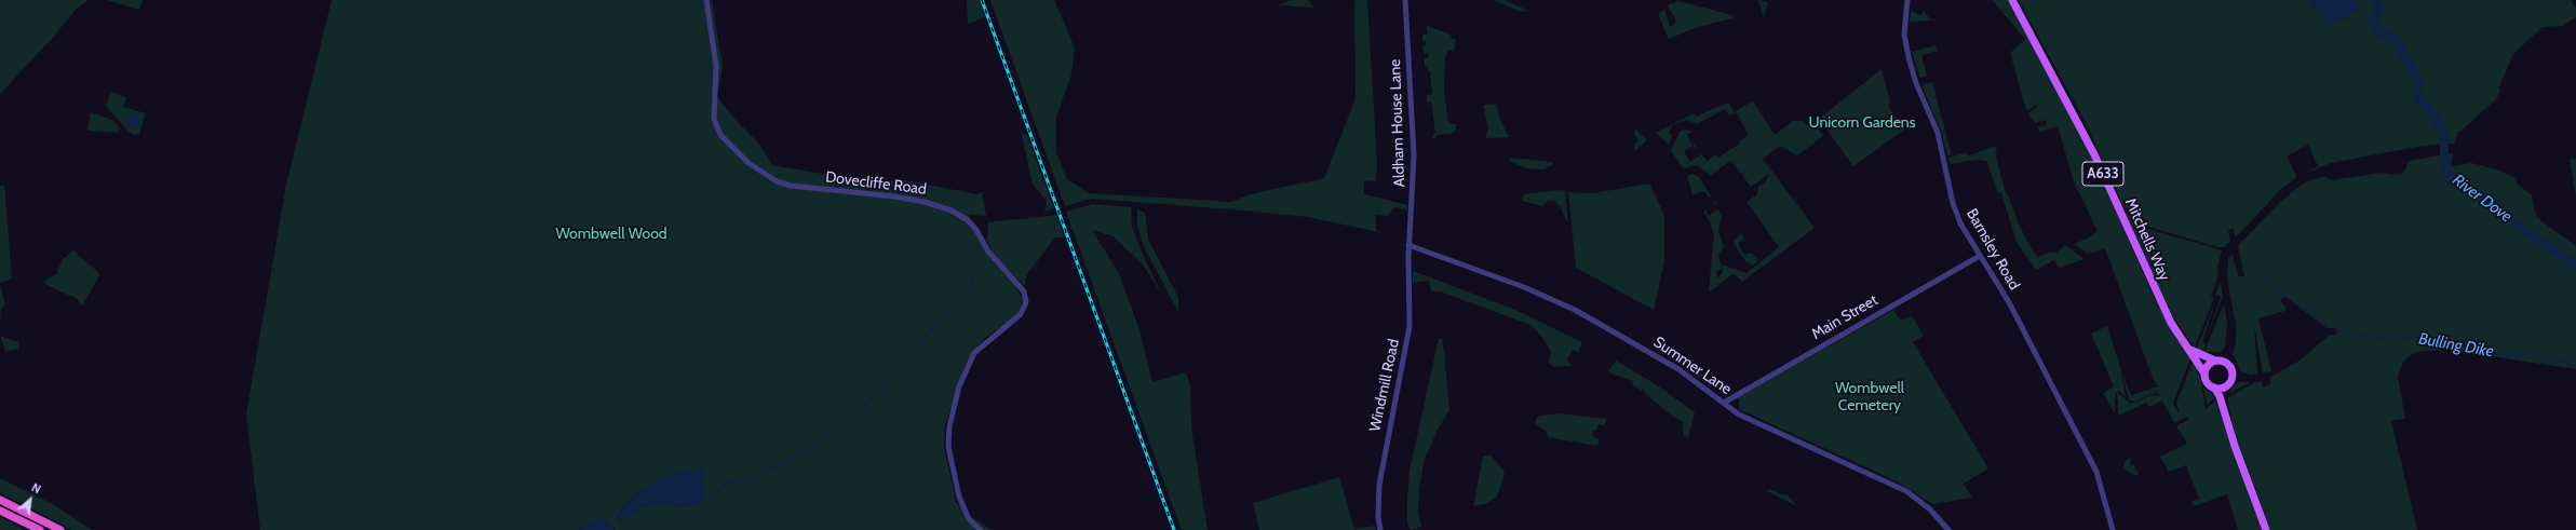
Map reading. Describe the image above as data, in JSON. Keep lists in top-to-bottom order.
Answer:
{
  "streets": {
    "main road": ["A633", "Mitchells Way"],
    "street": [
      "Aldham House Lane",
      "Dovecliffe Road",
      "Barnsley Road",
      "Main Street",
      "Summer Lane",
      "Windmill Road"
    ]
  },
  "crossings": [
    ["Aldham House Lane", "Summer Lane"],
    ["Aldham House Lane", "Windmill Road"],
    ["Barnsley Road", "Main Street"],
    ["Main Street", "Summer Lane"],
    ["Summer Lane", "Windmill Road"]
  ],
  "water": ["River Dove", "Bulling Dike"],
  "parks": ["Unicorn Gardens", "Wombwell Wood", "Wombwell Cemetery"],
  "north": "top right"
}
